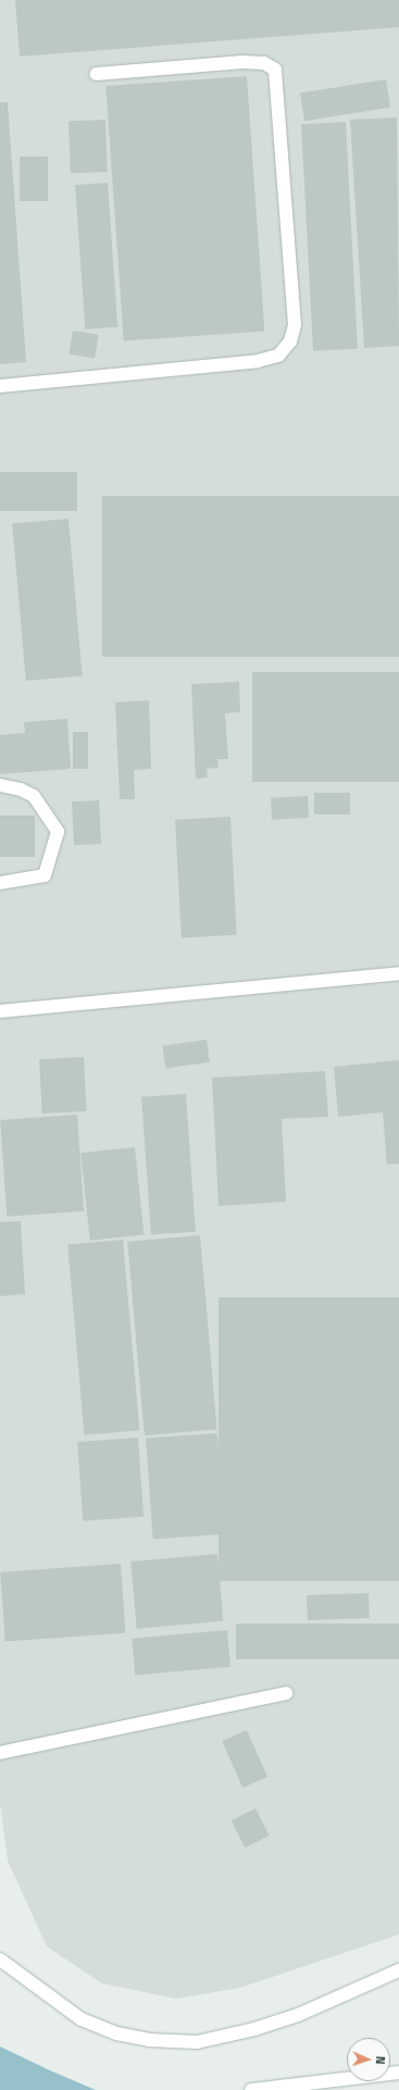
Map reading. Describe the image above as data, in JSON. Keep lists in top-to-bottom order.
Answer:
{
  "north": "right"
}
